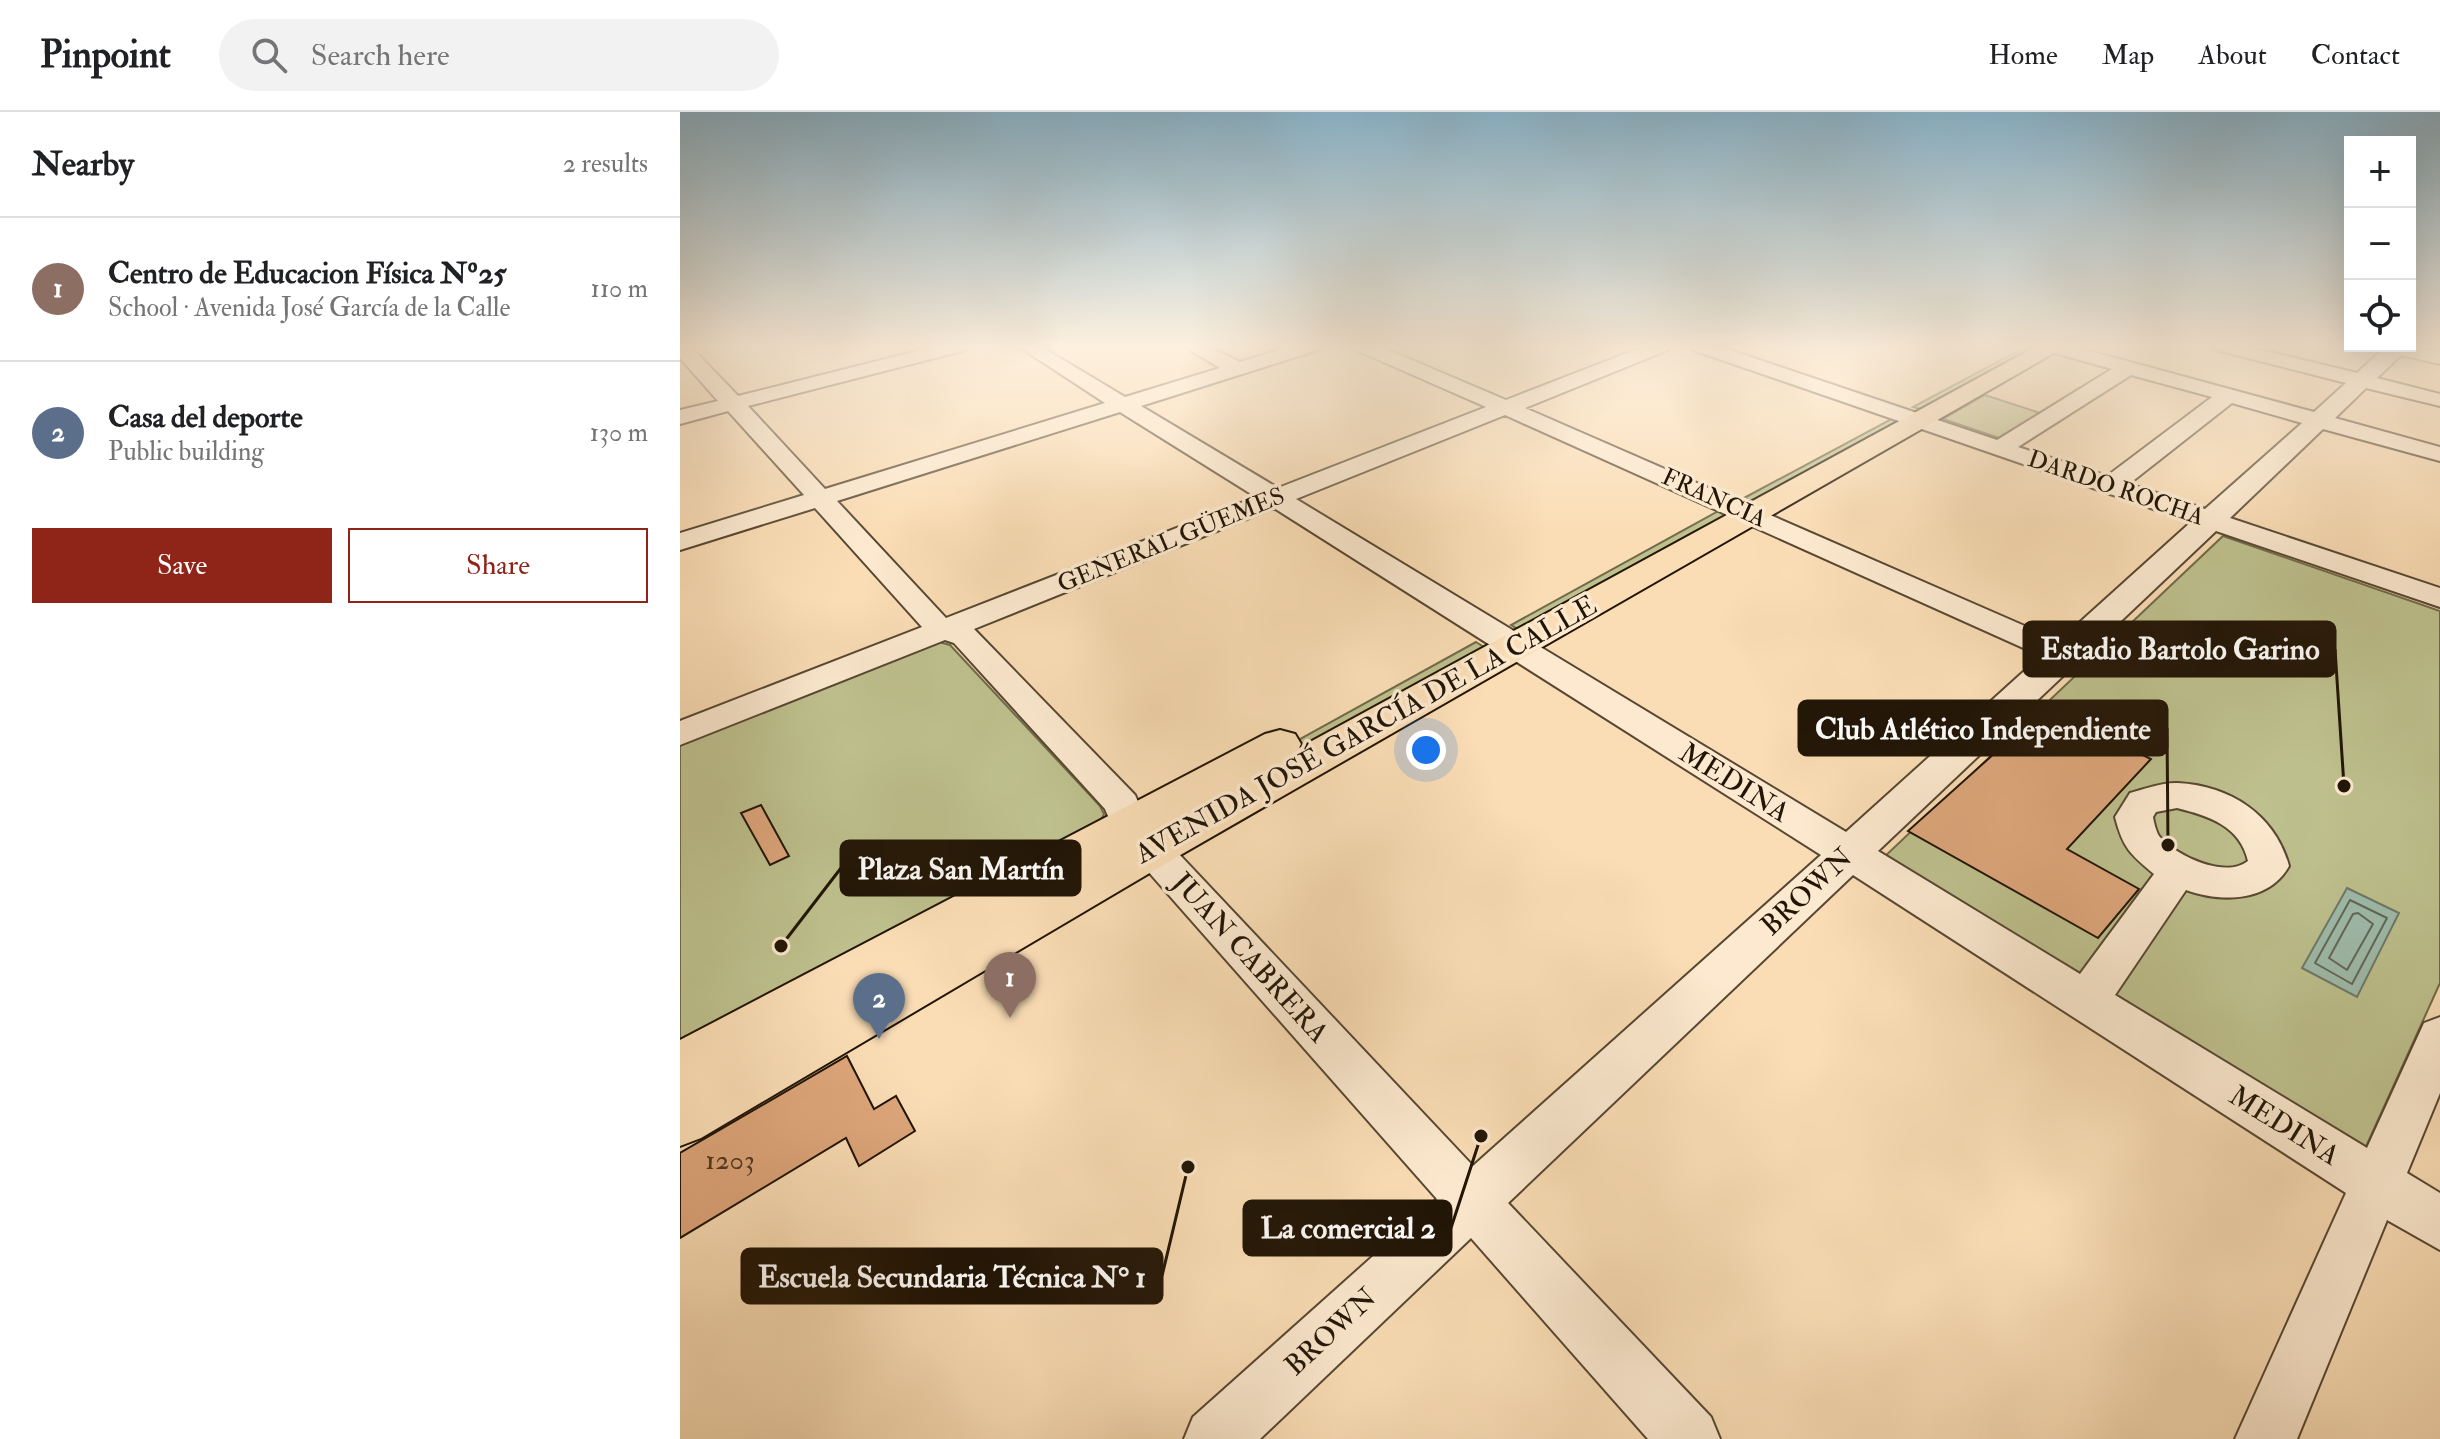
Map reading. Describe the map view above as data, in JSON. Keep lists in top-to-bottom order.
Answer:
{
  "streets": {
    "main road": ["AVENIDA JOSÉ GARCÍA DE LA CALLE"],
    "street": [
      "DARDO ROCHA",
      "FRANCIA",
      "GENERAL GÜEMES",
      "MEDINA",
      "BROWN",
      "JUAN CABRERA"
    ]
  },
  "crossings": [
    ["DARDO ROCHA", "AVENIDA JOSÉ GARCÍA DE LA CALLE"],
    ["DARDO ROCHA", "BROWN"],
    ["FRANCIA", "GENERAL GÜEMES"],
    ["FRANCIA", "AVENIDA JOSÉ GARCÍA DE LA CALLE"],
    ["FRANCIA", "BROWN"],
    ["GENERAL GÜEMES", "MEDINA"],
    ["GENERAL GÜEMES", "JUAN CABRERA"],
    ["AVENIDA JOSÉ GARCÍA DE LA CALLE", "MEDINA"],
    ["AVENIDA JOSÉ GARCÍA DE LA CALLE", "JUAN CABRERA"],
    ["MEDINA", "BROWN"],
    ["BROWN", "JUAN CABRERA"]
  ],
  "places": [
    "Estadio Bartolo Garino",
    "Club Atlético Independiente",
    "Plaza San Martín",
    "La comercial 2",
    "Escuela Secundaria Técnica N° 1"
  ],
  "house_numbers": ["1203"],
  "page": {
    "header": "Pinpoint",
    "search": "Search here",
    "nav": [
      "Home",
      "Map",
      "About",
      "Contact"
    ],
    "heading": ["Nearby", "2 results"],
    "map_buttons": ["+", "−"],
    "list": [
      {
        "mark": "1",
        "name": "Centro de Educacion Física Nº25",
        "note": "School · Avenida José García de la Calle",
        "value": "110 m"
      },
      {
        "mark": "2",
        "name": "Casa del deporte",
        "note": "Public building",
        "value": "130 m"
      }
    ],
    "buttons": ["Save", "Share"],
    "pins": ["1", "2"]
  }
}
